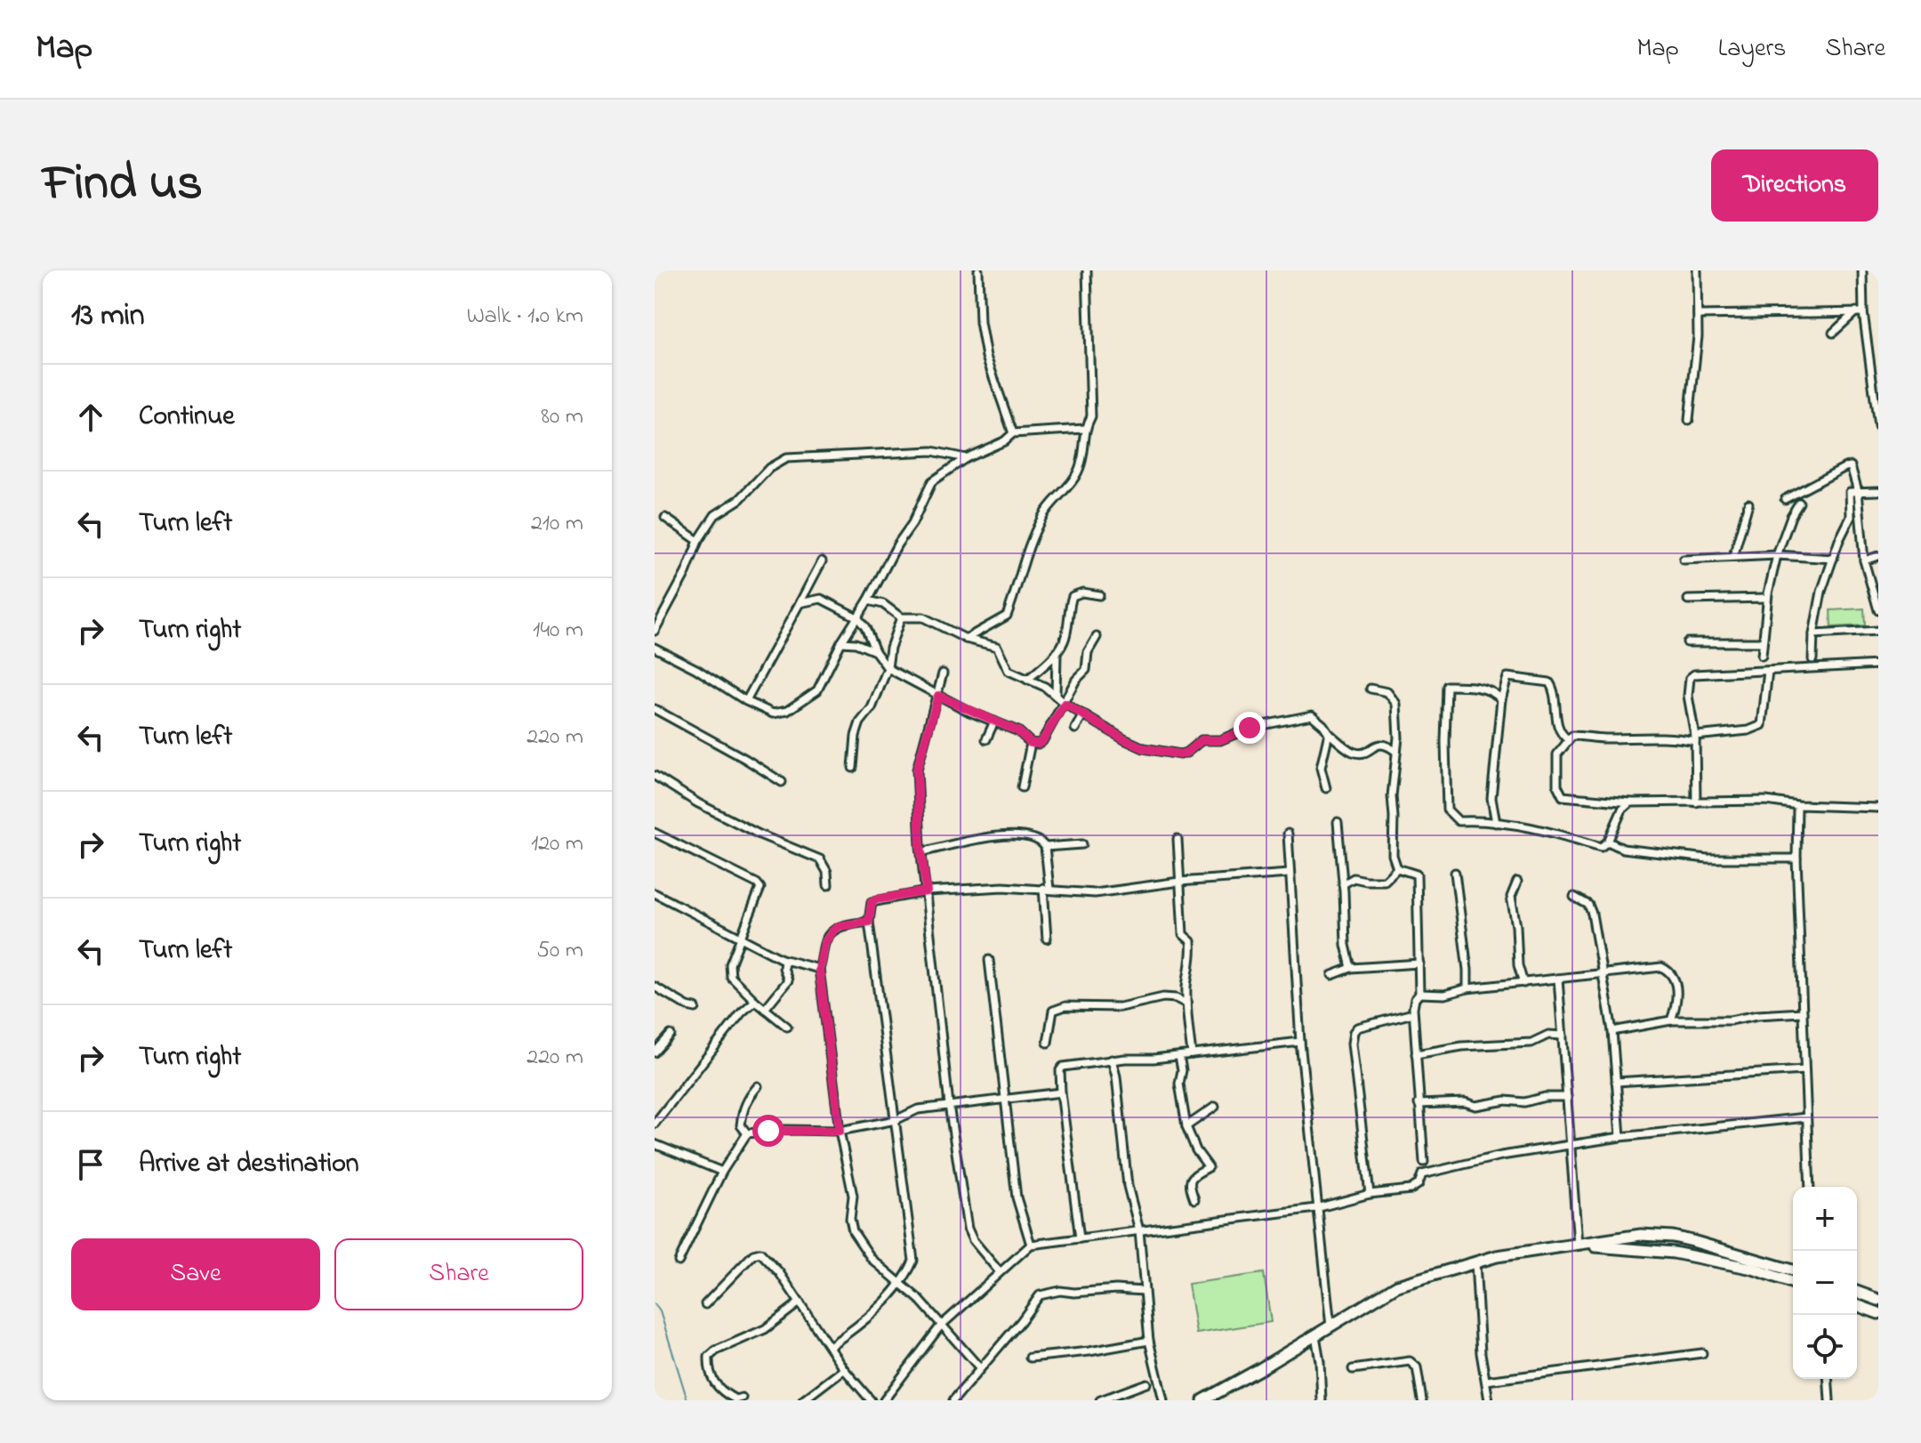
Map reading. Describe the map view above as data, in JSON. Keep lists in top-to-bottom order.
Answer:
{
  "page": {
    "header": "Map",
    "nav": ["Map", "Layers", "Share"],
    "title": "Find us",
    "buttons": [
      "Directions",
      ["Save", "Share"]
    ],
    "heading": ["13 min", "Walk · 1.0 km"],
    "list": [
      ["Continue", "80 m"],
      ["Turn left", "210 m"],
      ["Turn right", "140 m"],
      ["Turn left", "220 m"],
      ["Turn right", "120 m"],
      ["Turn left", "50 m"],
      ["Turn right", "220 m"],
      "Arrive at destination"
    ],
    "map_buttons": ["+", "−"]
  }
}
